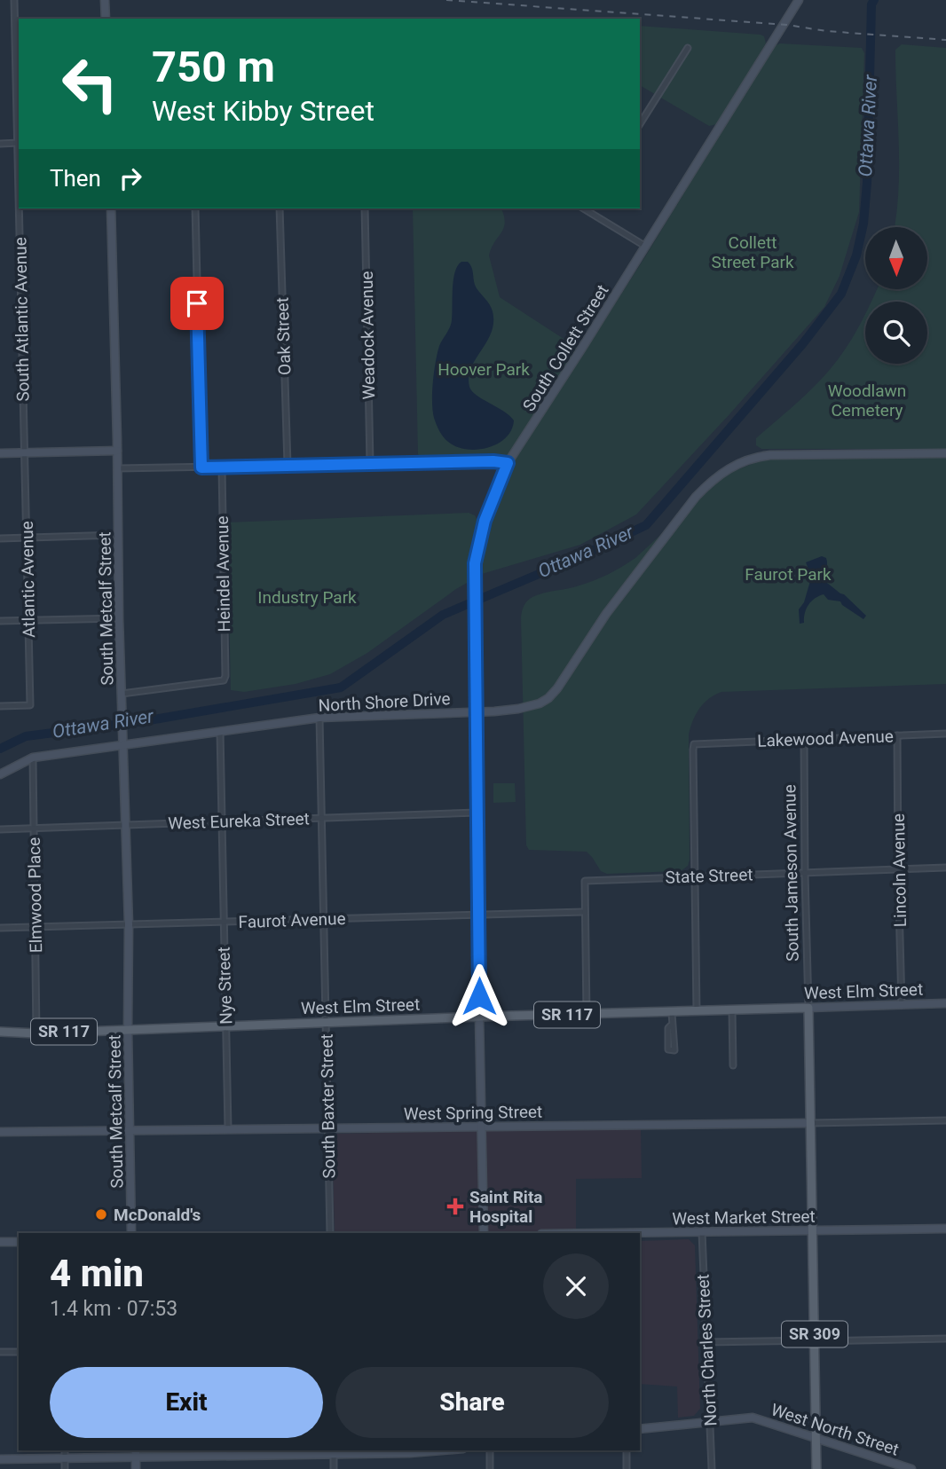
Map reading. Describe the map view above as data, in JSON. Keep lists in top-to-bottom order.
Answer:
{
  "streets": {
    "main road": [
      "South Jameson Avenue",
      "West Elm Street",
      "SR 117",
      "SR 309"
    ],
    "street": [
      "South Atlantic Avenue",
      "Weadock Avenue",
      "Oak Street",
      "South Collett Street",
      "Heindel Avenue",
      "Atlantic Avenue",
      "South Metcalf Street",
      "North Shore Drive",
      "Lakewood Avenue",
      "West Eureka Street",
      "Lincoln Avenue",
      "State Street",
      "Elmwood Place",
      "Faurot Avenue",
      "Nye Street",
      "South Baxter Street",
      "West Spring Street",
      "West Market Street",
      "North Charles Street",
      "West North Street"
    ]
  },
  "crossings": [
    ["South Atlantic Avenue", "Atlantic Avenue"],
    ["South Collett Street", "North Shore Drive"],
    ["South Collett Street", "West Eureka Street"],
    ["South Collett Street", "Faurot Avenue"],
    ["South Collett Street", "West Elm Street"],
    ["South Collett Street", "West Spring Street"],
    ["Heindel Avenue", "South Metcalf Street"],
    ["South Metcalf Street", "North Shore Drive"],
    ["South Metcalf Street", "West Eureka Street"],
    ["South Metcalf Street", "Faurot Avenue"],
    ["South Metcalf Street", "West Elm Street"],
    ["South Metcalf Street", "West Spring Street"],
    ["North Shore Drive", "Elmwood Place"],
    ["North Shore Drive", "Nye Street"],
    ["North Shore Drive", "South Baxter Street"],
    ["Lakewood Avenue", "Lincoln Avenue"],
    ["Lakewood Avenue", "South Jameson Avenue"],
    ["Lakewood Avenue", "State Street"],
    ["West Eureka Street", "Elmwood Place"],
    ["West Eureka Street", "Nye Street"],
    ["West Eureka Street", "South Baxter Street"],
    ["Lincoln Avenue", "State Street"],
    ["Lincoln Avenue", "West Elm Street"],
    ["South Jameson Avenue", "State Street"],
    ["South Jameson Avenue", "West Elm Street"],
    ["South Jameson Avenue", "West Spring Street"],
    ["South Jameson Avenue", "West Market Street"],
    ["South Jameson Avenue", "SR 309"],
    ["State Street", "Faurot Avenue"],
    ["Elmwood Place", "Faurot Avenue"],
    ["Elmwood Place", "West Elm Street"],
    ["Faurot Avenue", "Nye Street"],
    ["Faurot Avenue", "South Baxter Street"],
    ["Nye Street", "West Elm Street"],
    ["Nye Street", "West Spring Street"],
    ["West Elm Street", "South Baxter Street"],
    ["South Baxter Street", "West Spring Street"],
    ["West Market Street", "SR 309"],
    ["West Market Street", "North Charles Street"],
    ["SR 309", "West North Street"],
    ["North Charles Street", "West North Street"]
  ],
  "water": ["Ottawa River"],
  "parks": [
    "Collett Street Park",
    "Hoover Park",
    "Woodlawn Cemetery",
    "Faurot Park",
    "Industry Park"
  ],
  "places": {
    "health": ["Saint Rita Hospital"],
    "other": ["McDonald's"]
  },
  "north": "bottom",
  "page": {
    "turn": ["750 m", "West Kibby Street"],
    "then": "Then",
    "heading": ["4 min", "1.4 km · 07:53"],
    "buttons": ["Exit", "Share"]
  }
}
